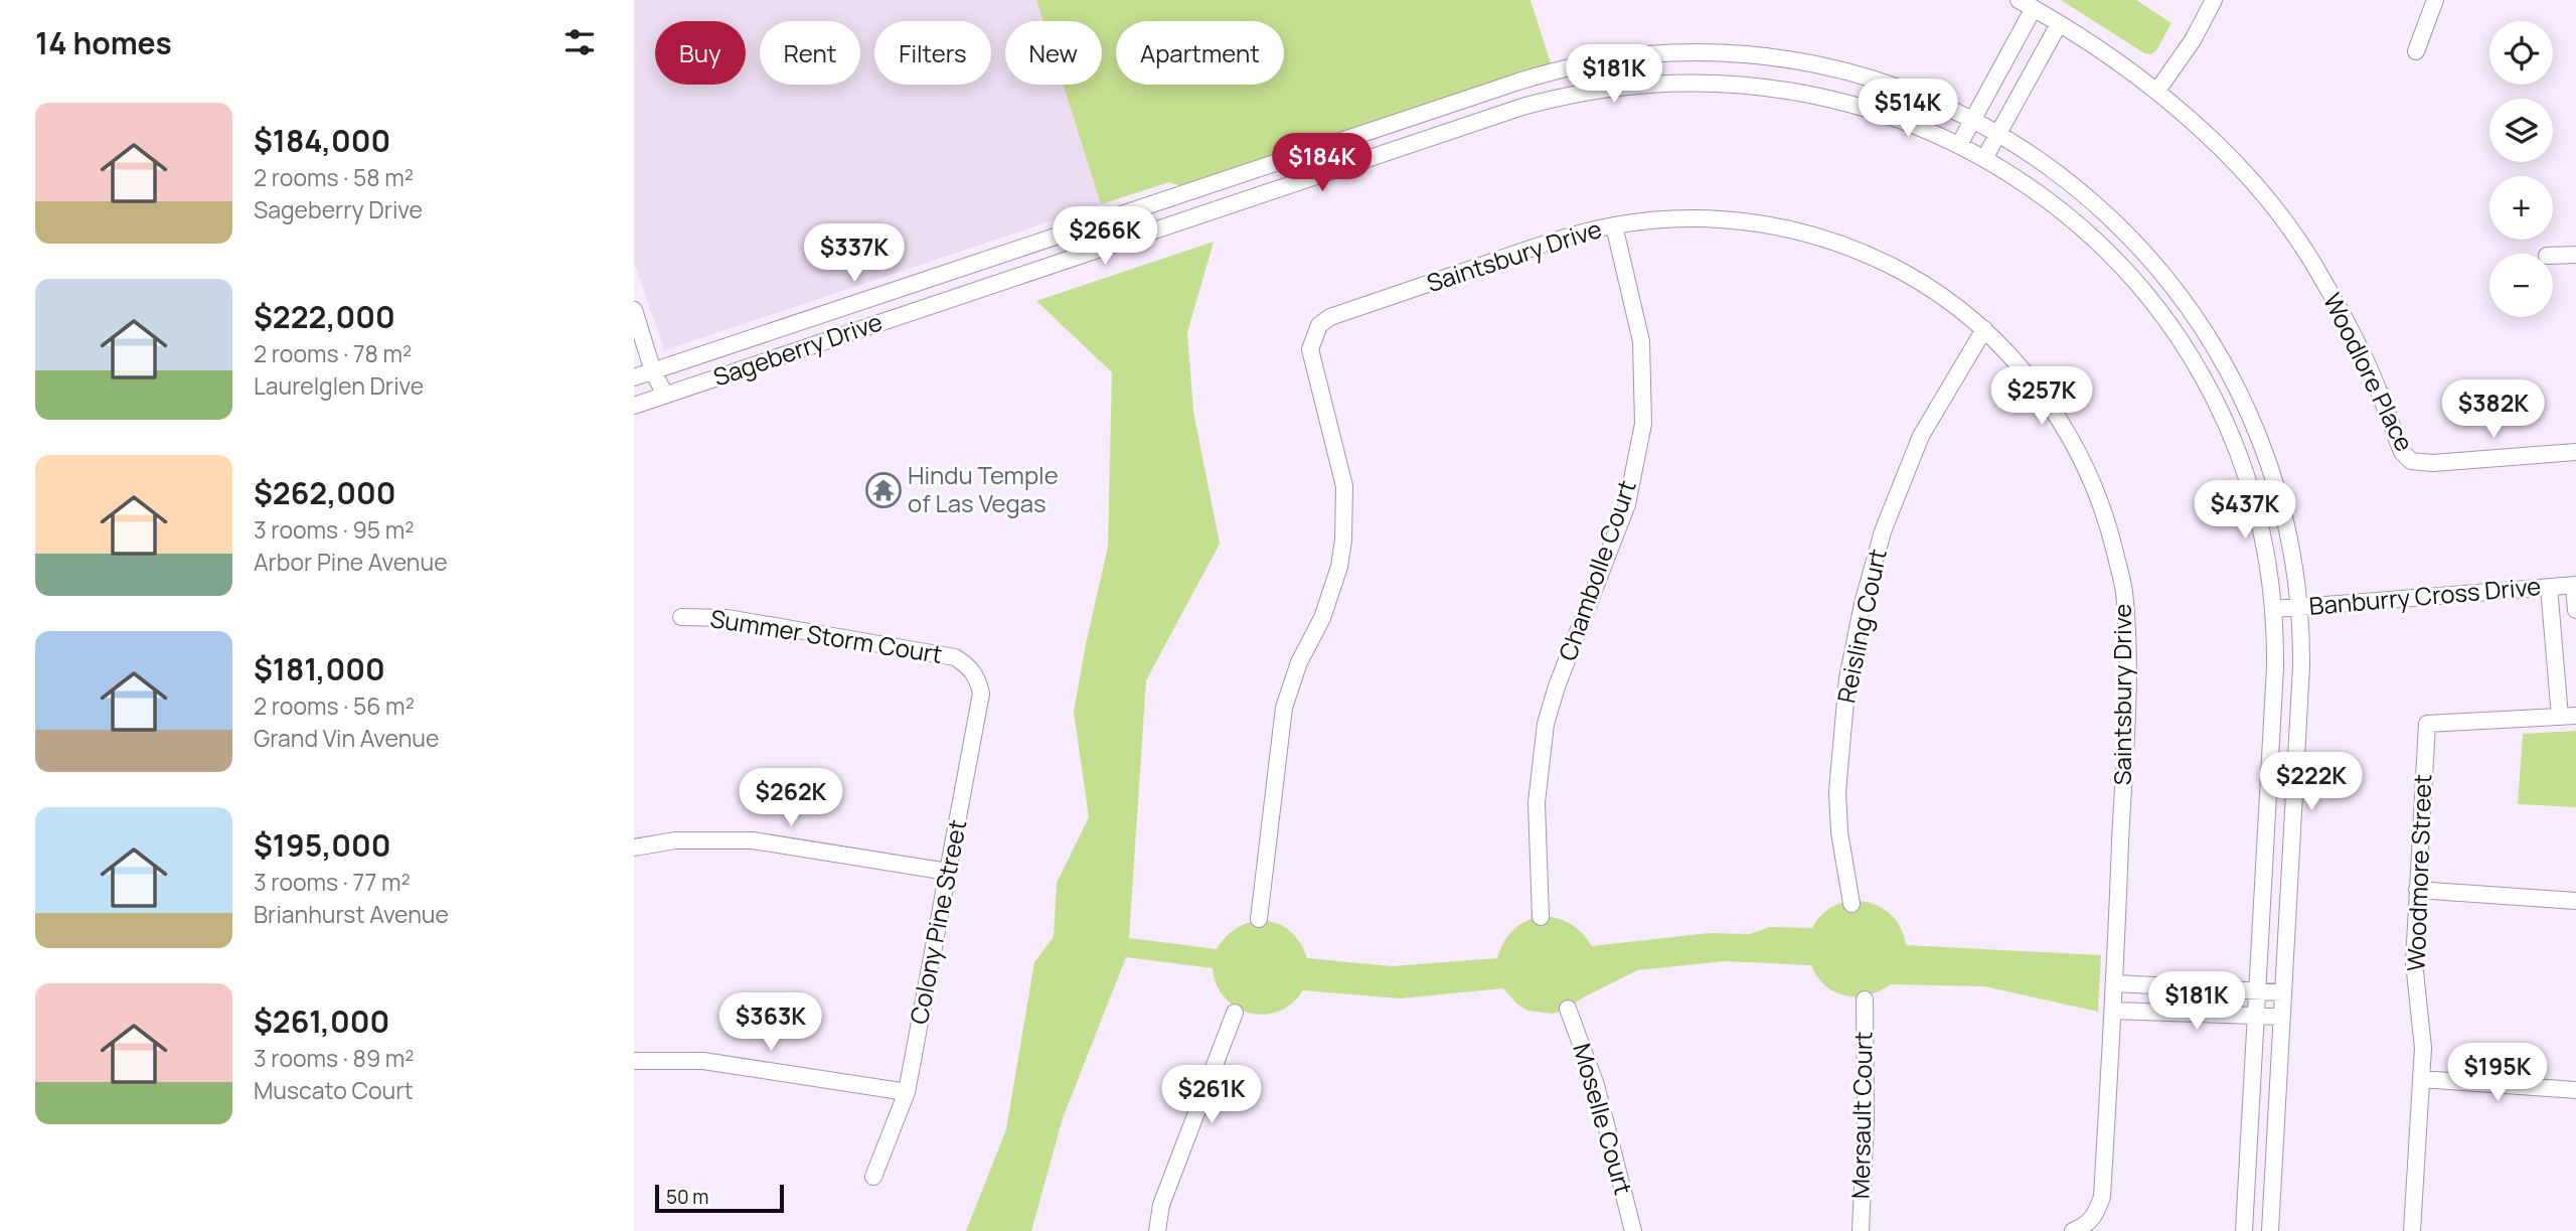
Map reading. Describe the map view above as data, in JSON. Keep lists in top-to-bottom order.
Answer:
{
  "streets": {
    "street": [
      "Saintsbury Drive",
      "Sageberry Drive",
      "Woodlore Place",
      "Chambolle Court",
      "Banburry Cross Drive",
      "Reisling Court",
      "Summer Storm Court",
      "Woodmore Street",
      "Colony Pine Street",
      "Mersault Court",
      "Moselle Court"
    ]
  },
  "crossings": [
    ["Saintsbury Drive", "Chambolle Court"],
    ["Saintsbury Drive", "Reisling Court"],
    ["Sageberry Drive", "Banburry Cross Drive"],
    ["Summer Storm Court", "Colony Pine Street"]
  ],
  "places": {
    "temple": ["Hindu Temple of Las Vegas"]
  },
  "scale_bar": "50 m",
  "page": {
    "heading": "14 homes",
    "map_buttons": ["+", "−"],
    "chip": [
      "Buy",
      "Rent",
      "Filters",
      "New",
      "Apartment"
    ],
    "price": [
      "$181K",
      "$514K",
      "$184K",
      "$266K",
      "$337K",
      "$257K",
      "$382K",
      "$437K",
      "$222K",
      "$262K",
      "$181K",
      "$363K",
      "$195K",
      "$261K"
    ],
    "list": [
      {
        "name": "$184,000",
        "note": "2 rooms · 58 m² · Sageberry Drive"
      },
      {
        "name": "$222,000",
        "note": "2 rooms · 78 m² · Laurelglen Drive"
      },
      {
        "name": "$262,000",
        "note": "3 rooms · 95 m² · Arbor Pine Avenue"
      },
      {
        "name": "$181,000",
        "note": "2 rooms · 56 m² · Grand Vin Avenue"
      },
      {
        "name": "$195,000",
        "note": "3 rooms · 77 m² · Brianhurst Avenue"
      },
      {
        "name": "$261,000",
        "note": "3 rooms · 89 m² · Muscato Court"
      }
    ],
    "scale": "50 m"
  }
}
